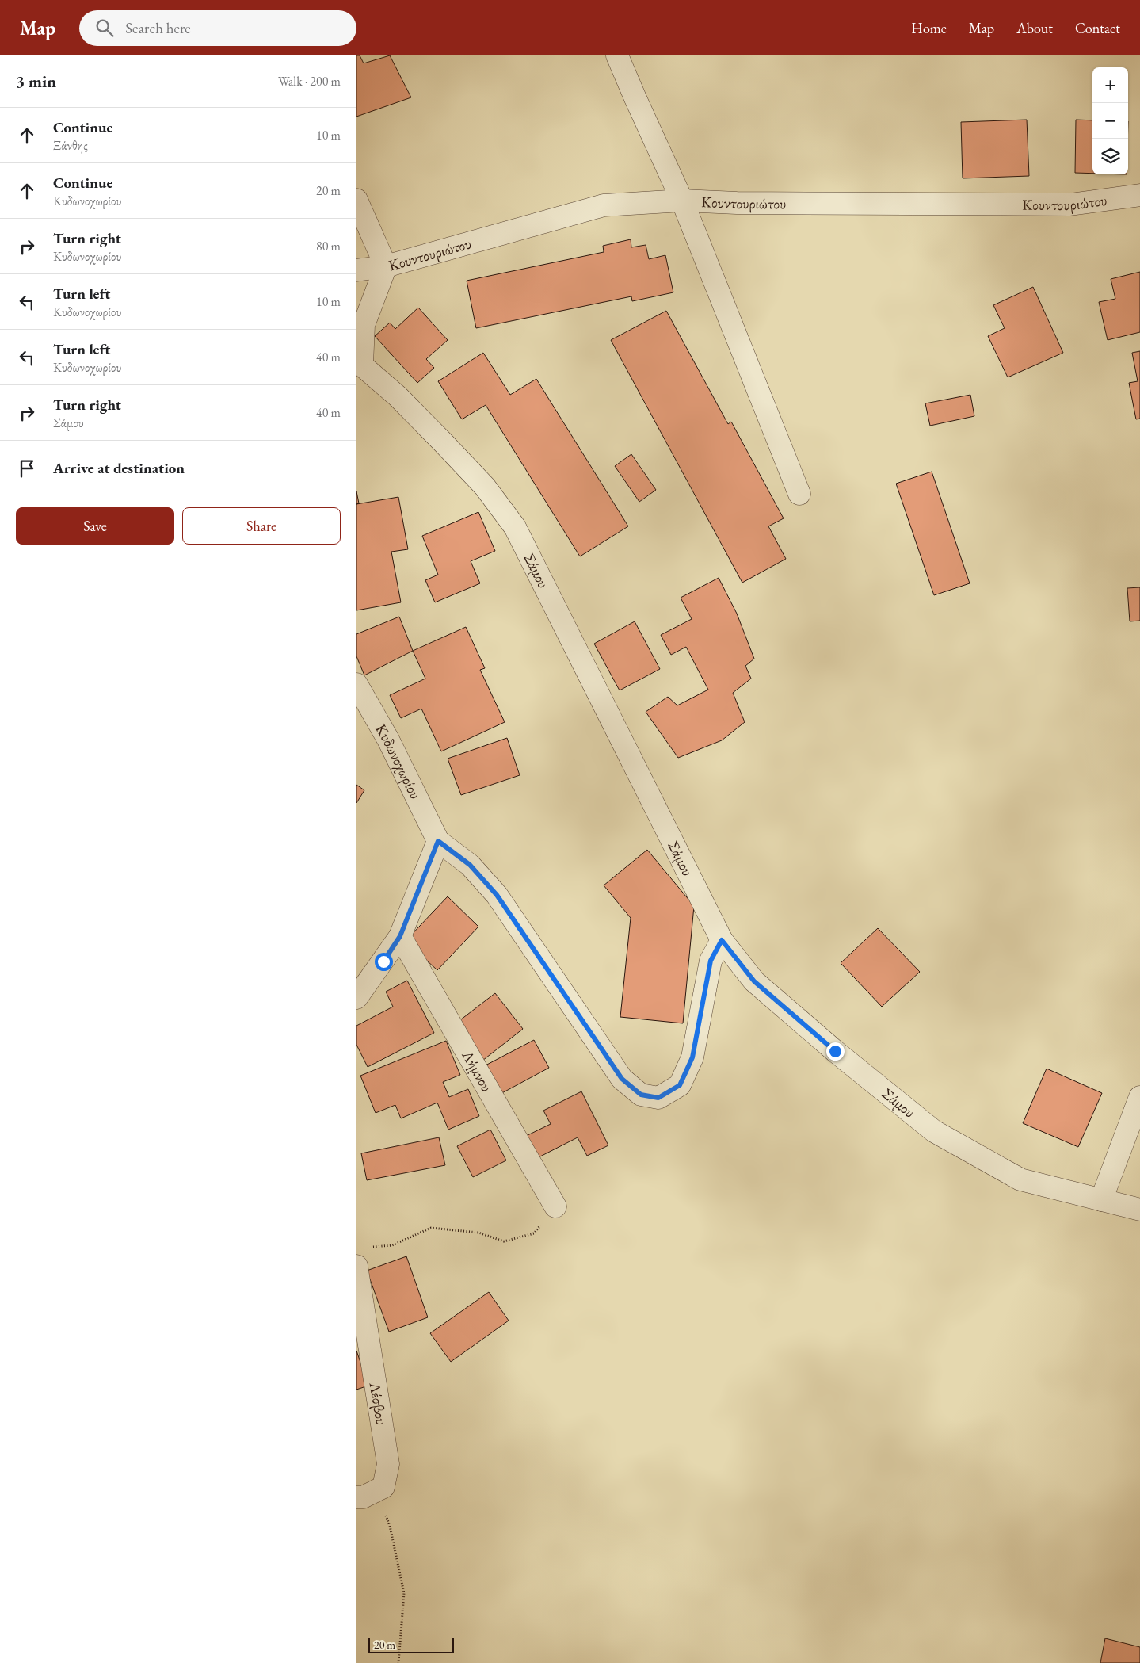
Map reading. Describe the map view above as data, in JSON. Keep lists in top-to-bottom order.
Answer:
{
  "streets": {
    "street": [
      "Κουντουριώτου",
      "Σάμου",
      "Κυδωνοχωρίου",
      "Λήμνου",
      "Λέσβου"
    ]
  },
  "crossings": [
    ["Σάμου", "Κυδωνοχωρίου"]
  ],
  "scale_bar": "20 m",
  "page": {
    "header": "Map",
    "search": "Search here",
    "nav": [
      "Home",
      "Map",
      "About",
      "Contact"
    ],
    "heading": ["3 min", "Walk · 200 m"],
    "map_buttons": ["+", "−"],
    "list": [
      ["Continue", "Ξάνθης", "10 m"],
      ["Continue", "Κυδωνοχωρίου", "20 m"],
      ["Turn right", "Κυδωνοχωρίου", "80 m"],
      ["Turn left", "Κυδωνοχωρίου", "10 m"],
      ["Turn left", "Κυδωνοχωρίου", "40 m"],
      ["Turn right", "Σάμου", "40 m"],
      "Arrive at destination"
    ],
    "buttons": ["Save", "Share"],
    "scale": "20 m"
  }
}
